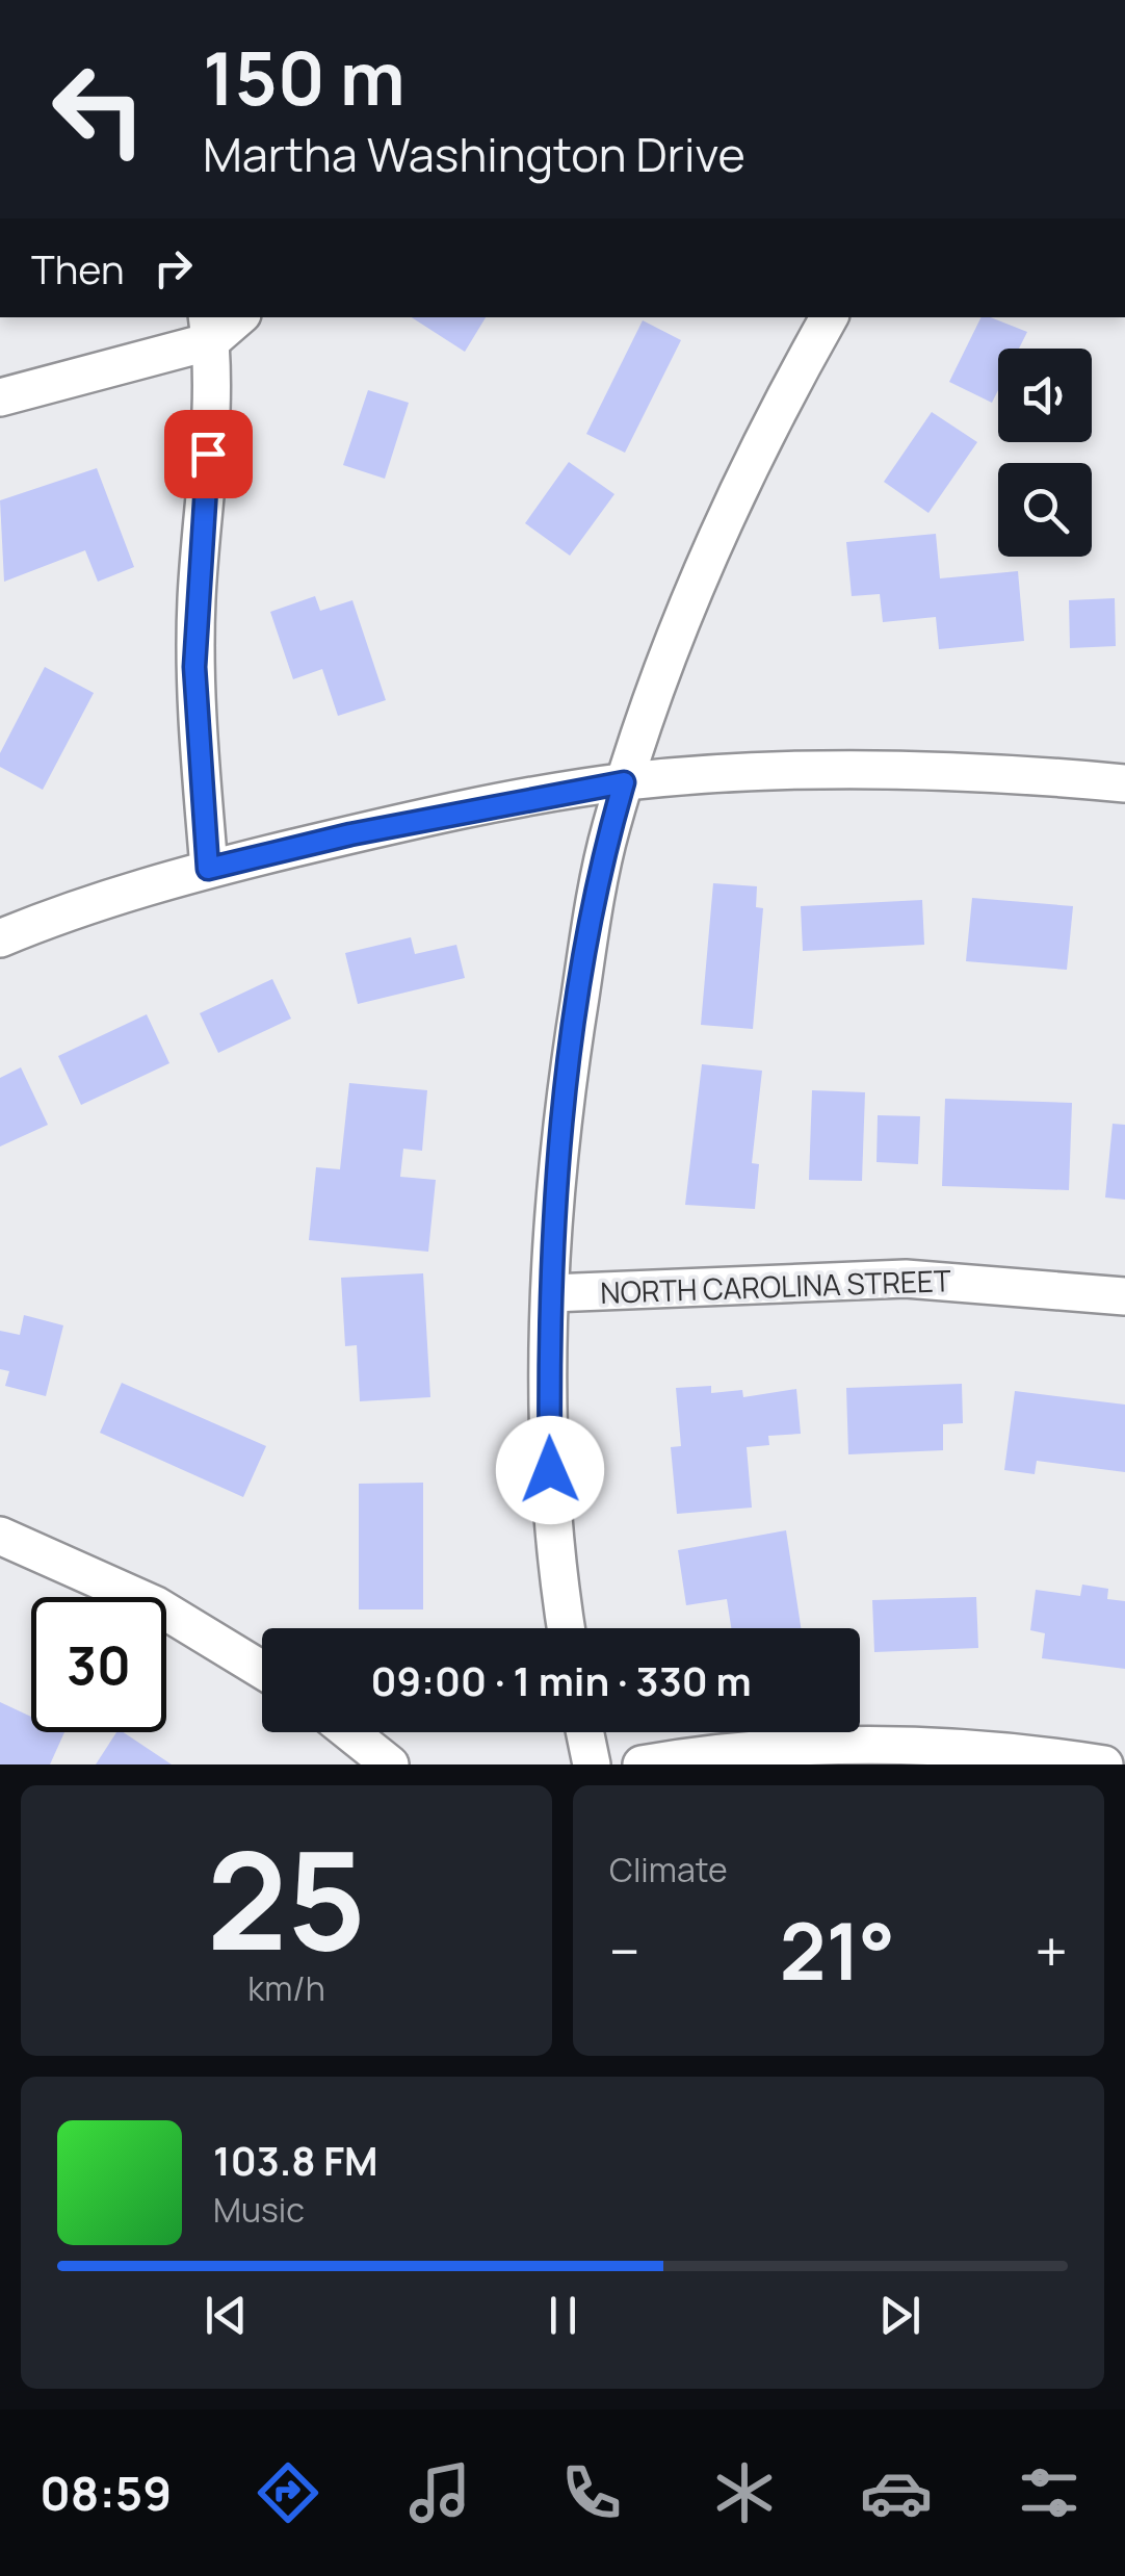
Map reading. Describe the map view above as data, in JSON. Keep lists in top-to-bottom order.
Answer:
{
  "streets": {
    "street": ["NORTH CAROLINA STREET"]
  },
  "page": {
    "turn": ["150 m", "Martha Washington Drive"],
    "then": "Then",
    "limit": "30",
    "trip": "09:00 · 1 min · 330 m",
    "tile": [
      ["25", "km/h"],
      "Climate"
    ],
    "heat": ["−", "21°", "+"],
    "song": ["103.8 FM", "Music"],
    "tabs": "08:59"
  }
}
